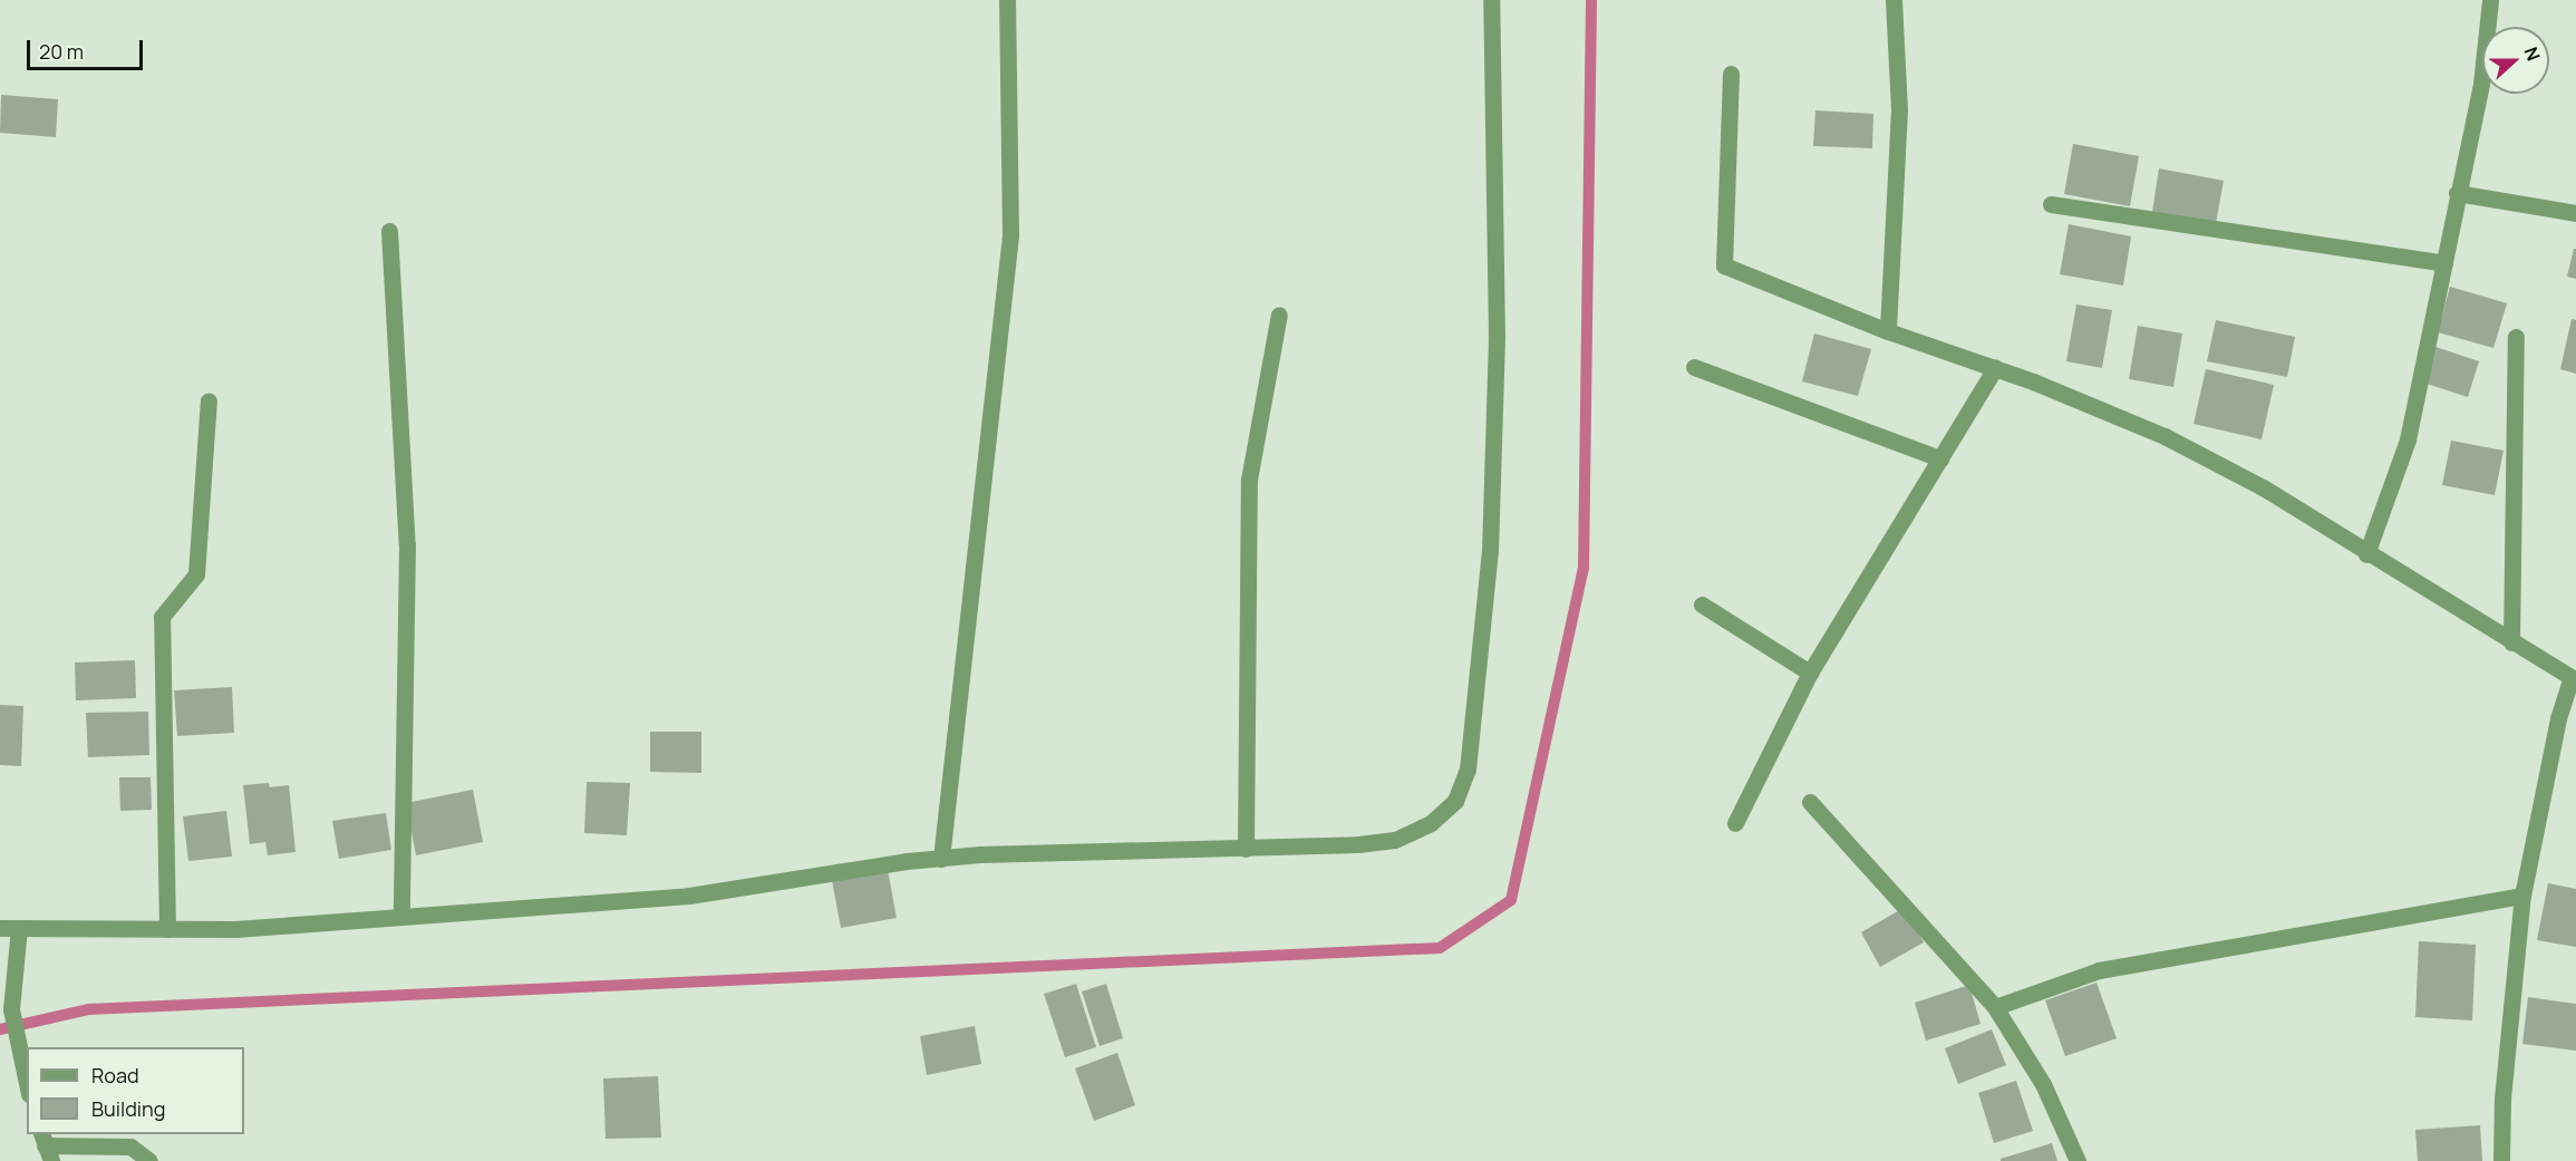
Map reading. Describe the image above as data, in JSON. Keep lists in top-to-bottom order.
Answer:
{
  "legend": ["Road", "Building"],
  "scale_bar": "20 m",
  "north": "right"
}
